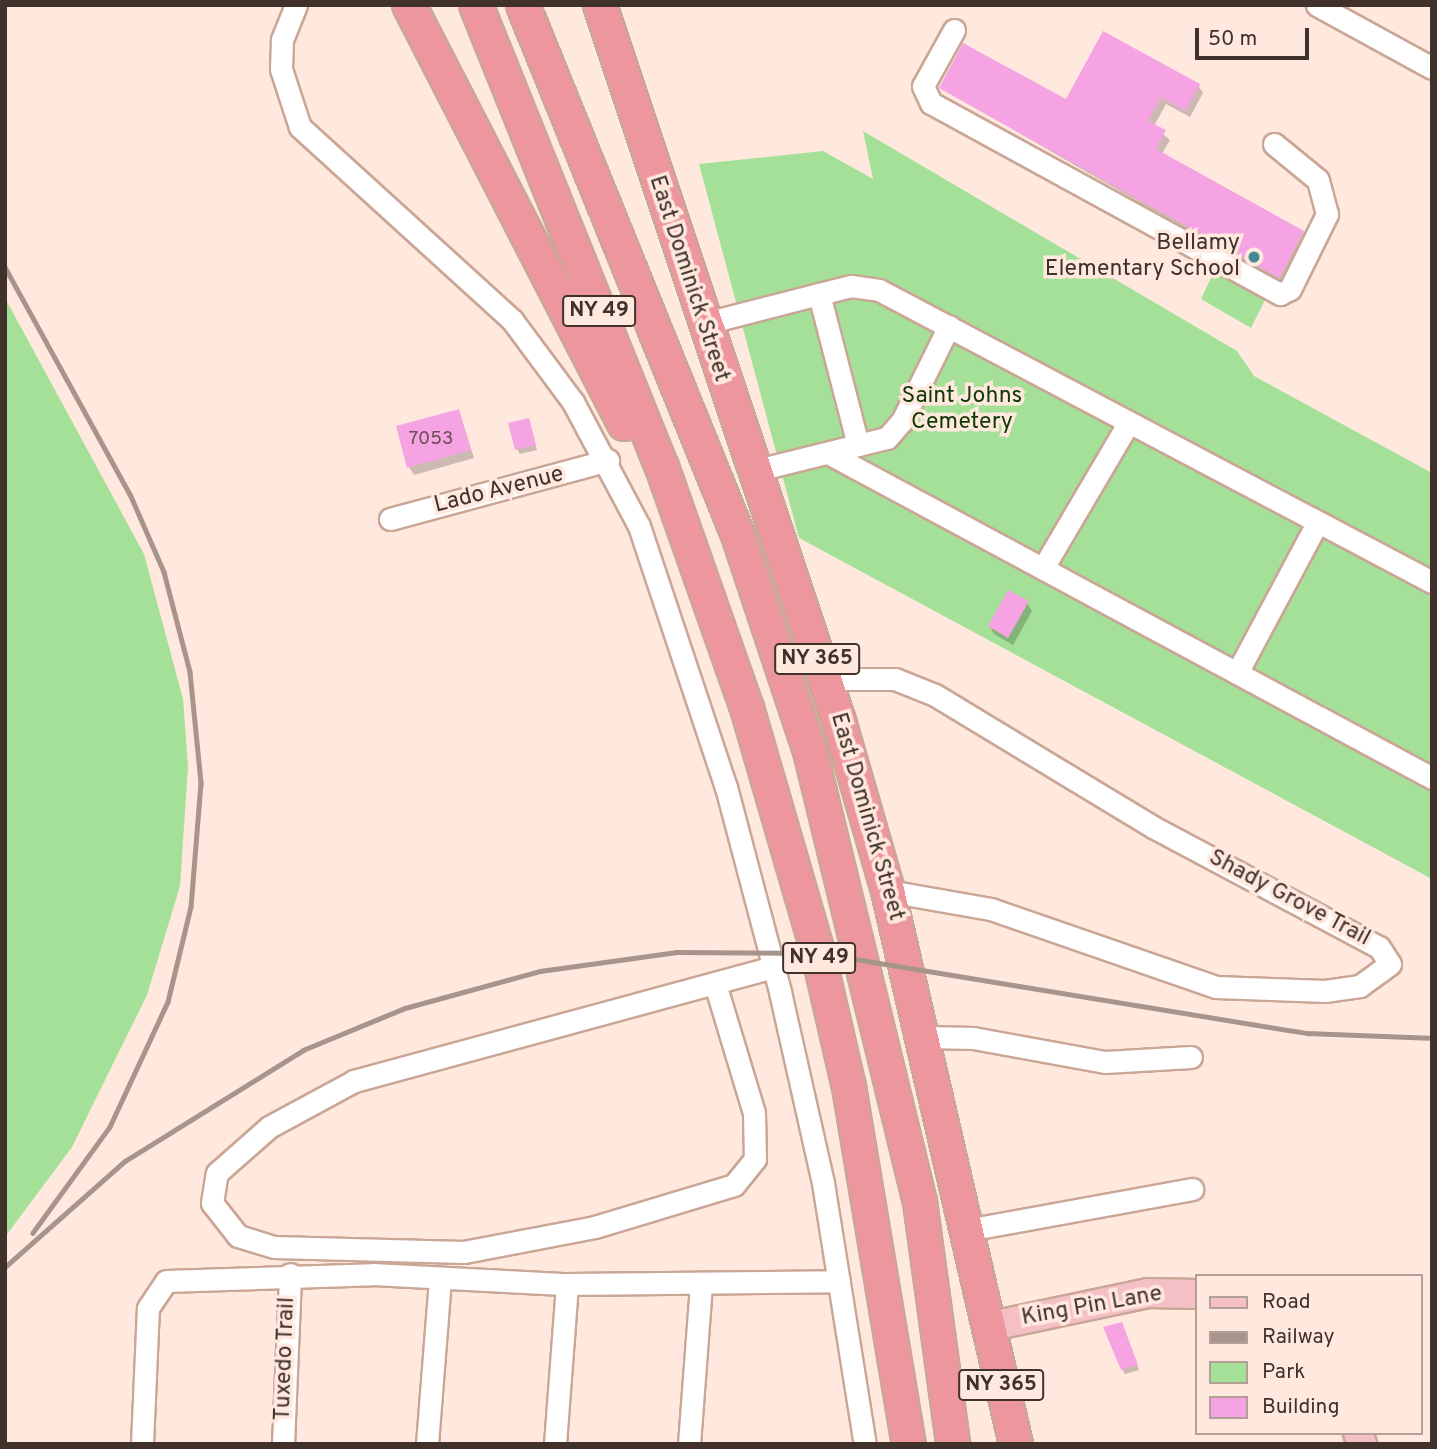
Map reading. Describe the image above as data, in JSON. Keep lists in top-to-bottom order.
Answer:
{
  "streets": {
    "highway": ["East Dominick Street", "NY 49", "NY 365"],
    "main road": ["King Pin Lane"],
    "street": ["Lado Avenue", "Shady Grove Trail", "Tuxedo Trail"]
  },
  "crossings": [
    ["East Dominick Street", "Shady Grove Trail"],
    ["East Dominick Street", "King Pin Lane"]
  ],
  "parks": ["Saint Johns Cemetery"],
  "places": ["Bellamy Elementary School"],
  "house_numbers": ["7053"],
  "legend": [
    "Road",
    "Railway",
    "Park",
    "Building"
  ],
  "scale_bar": "50 m"
}
